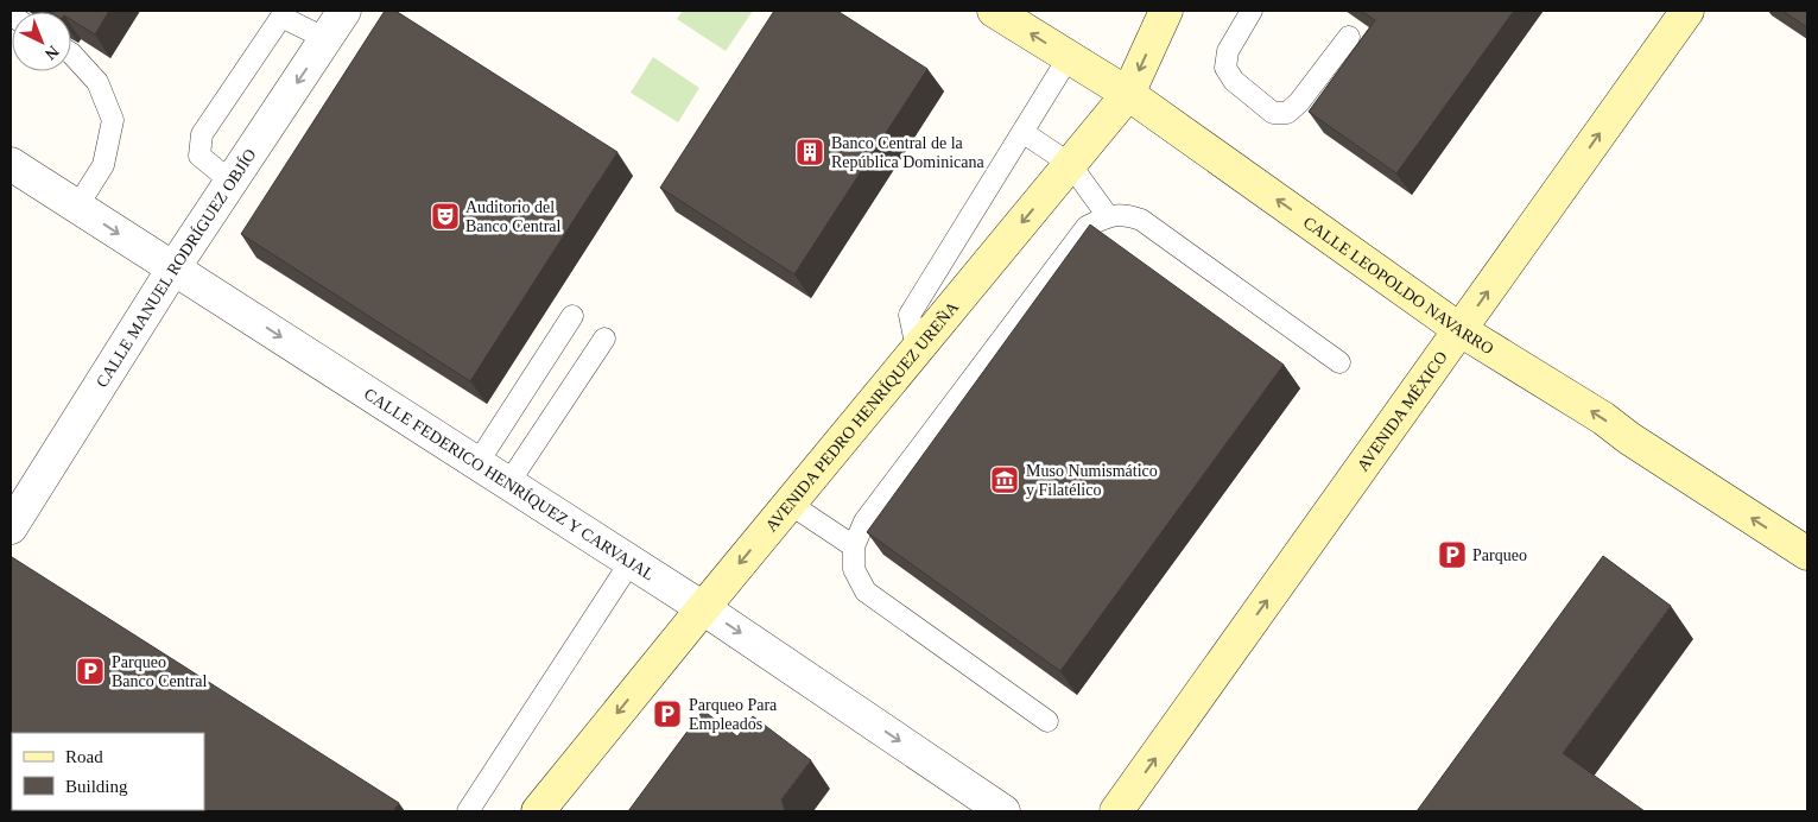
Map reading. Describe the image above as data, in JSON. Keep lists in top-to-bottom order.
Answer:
{
  "streets": {
    "main road": ["CALLE LEOPOLDO NAVARRO", "AVENIDA MÉXICO", "AVENIDA PEDRO HENRÍQUEZ UREÑA"],
    "street": ["CALLE MANUEL RODRÍGUEZ OBJÍO", "CALLE FEDERICO HENRÍQUEZ Y CARVAJAL"]
  },
  "crossings": [
    ["CALLE MANUEL RODRÍGUEZ OBJÍO", "CALLE FEDERICO HENRÍQUEZ Y CARVAJAL"],
    ["CALLE LEOPOLDO NAVARRO", "AVENIDA MÉXICO"],
    ["CALLE LEOPOLDO NAVARRO", "AVENIDA PEDRO HENRÍQUEZ UREÑA"],
    ["AVENIDA PEDRO HENRÍQUEZ UREÑA", "CALLE FEDERICO HENRÍQUEZ Y CARVAJAL"]
  ],
  "one_way": [
    "CALLE LEOPOLDO NAVARRO",
    "AVENIDA MÉXICO",
    "AVENIDA PEDRO HENRÍQUEZ UREÑA",
    "CALLE FEDERICO HENRÍQUEZ Y CARVAJAL"
  ],
  "places": {
    "building": ["Banco Central de la República Dominicana"],
    "theatre": ["Auditorio del Banco Central"],
    "museum": ["Muso Numismático y Filatélico"],
    "parking": ["Parqueo", "Parqueo Banco Central", "Parqueo Para Empleados"]
  },
  "legend": ["Road", "Building"],
  "north": "bottom right"
}
